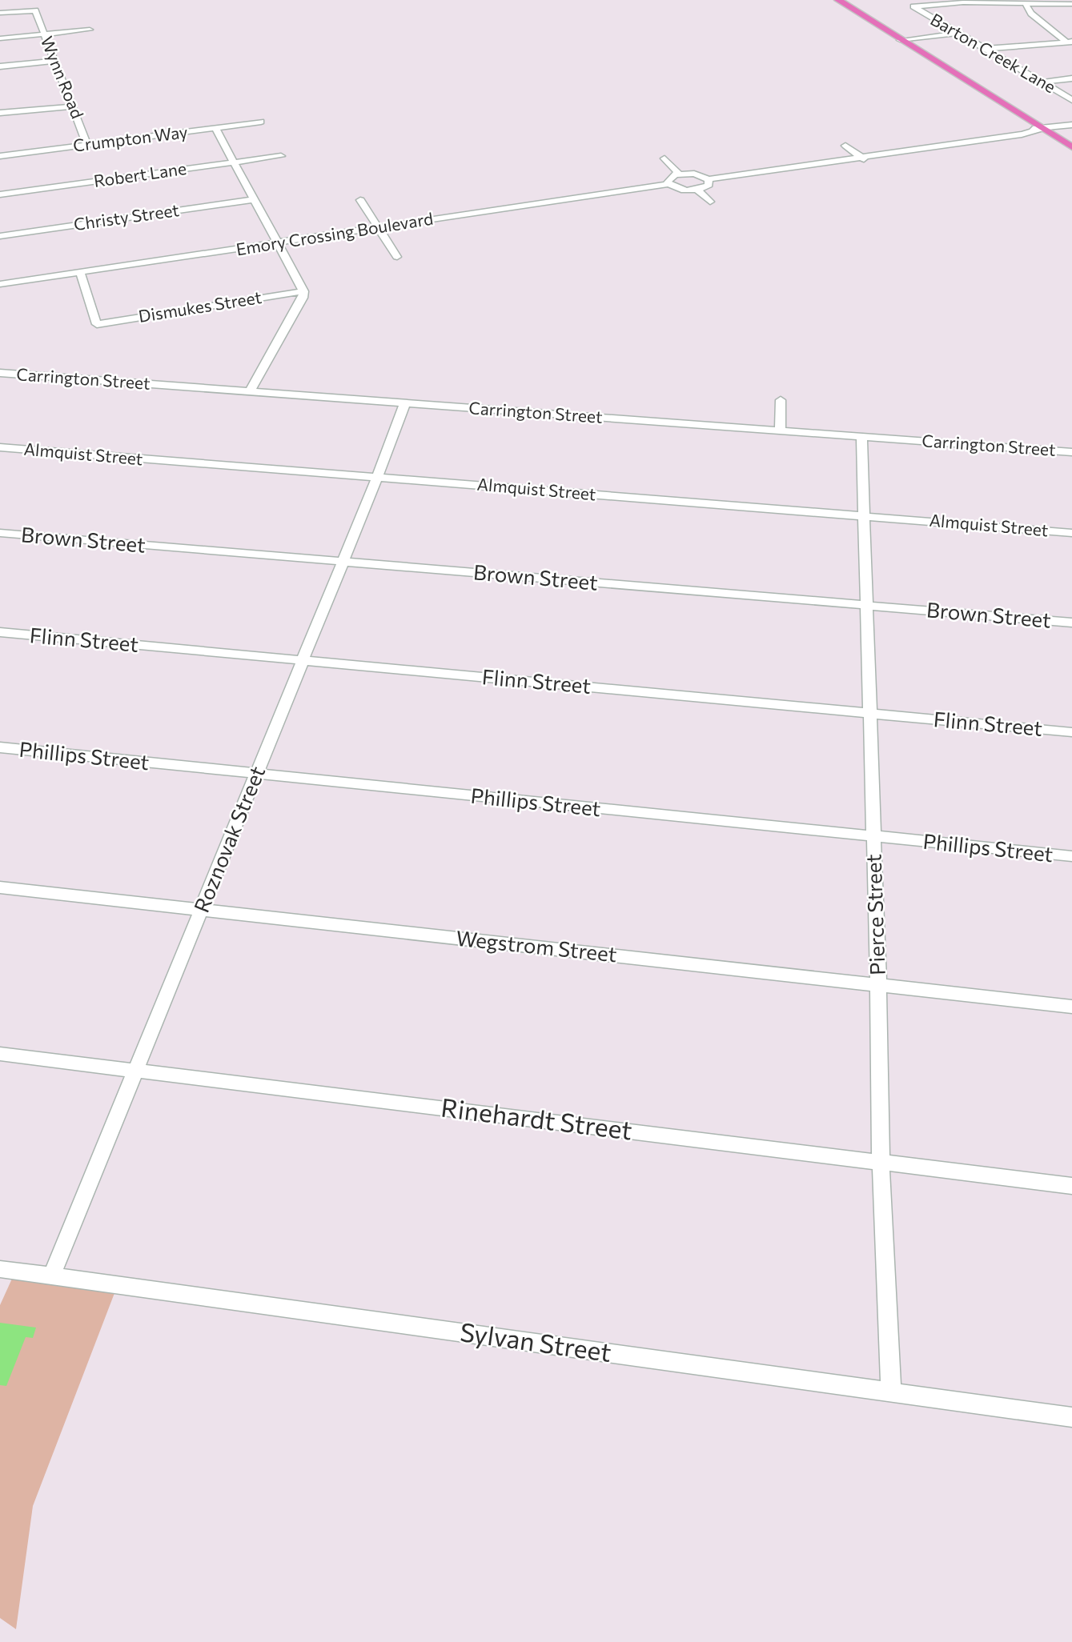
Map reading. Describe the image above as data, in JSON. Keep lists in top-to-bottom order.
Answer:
{
  "streets": {
    "street": [
      "Barton Creek Lane",
      "Wynn Road",
      "Crumpton Way",
      "Robert Lane",
      "Christy Street",
      "Emory Crossing Boulevard",
      "Dismukes Street",
      "Carrington Street",
      "Almquist Street",
      "Brown Street",
      "Flinn Street",
      "Phillips Street",
      "Roznovak Street",
      "Pierce Street",
      "Wegstrom Street",
      "Rinehardt Street",
      "Sylvan Street"
    ]
  },
  "crossings": [
    ["Wynn Road", "Crumpton Way"],
    ["Emory Crossing Boulevard", "Dismukes Street"],
    ["Carrington Street", "Roznovak Street"],
    ["Carrington Street", "Pierce Street"],
    ["Almquist Street", "Roznovak Street"],
    ["Almquist Street", "Pierce Street"],
    ["Brown Street", "Roznovak Street"],
    ["Brown Street", "Pierce Street"],
    ["Flinn Street", "Roznovak Street"],
    ["Flinn Street", "Pierce Street"],
    ["Phillips Street", "Roznovak Street"],
    ["Phillips Street", "Pierce Street"],
    ["Roznovak Street", "Wegstrom Street"],
    ["Roznovak Street", "Rinehardt Street"],
    ["Roznovak Street", "Sylvan Street"],
    ["Pierce Street", "Wegstrom Street"],
    ["Pierce Street", "Rinehardt Street"],
    ["Pierce Street", "Sylvan Street"]
  ]
}
